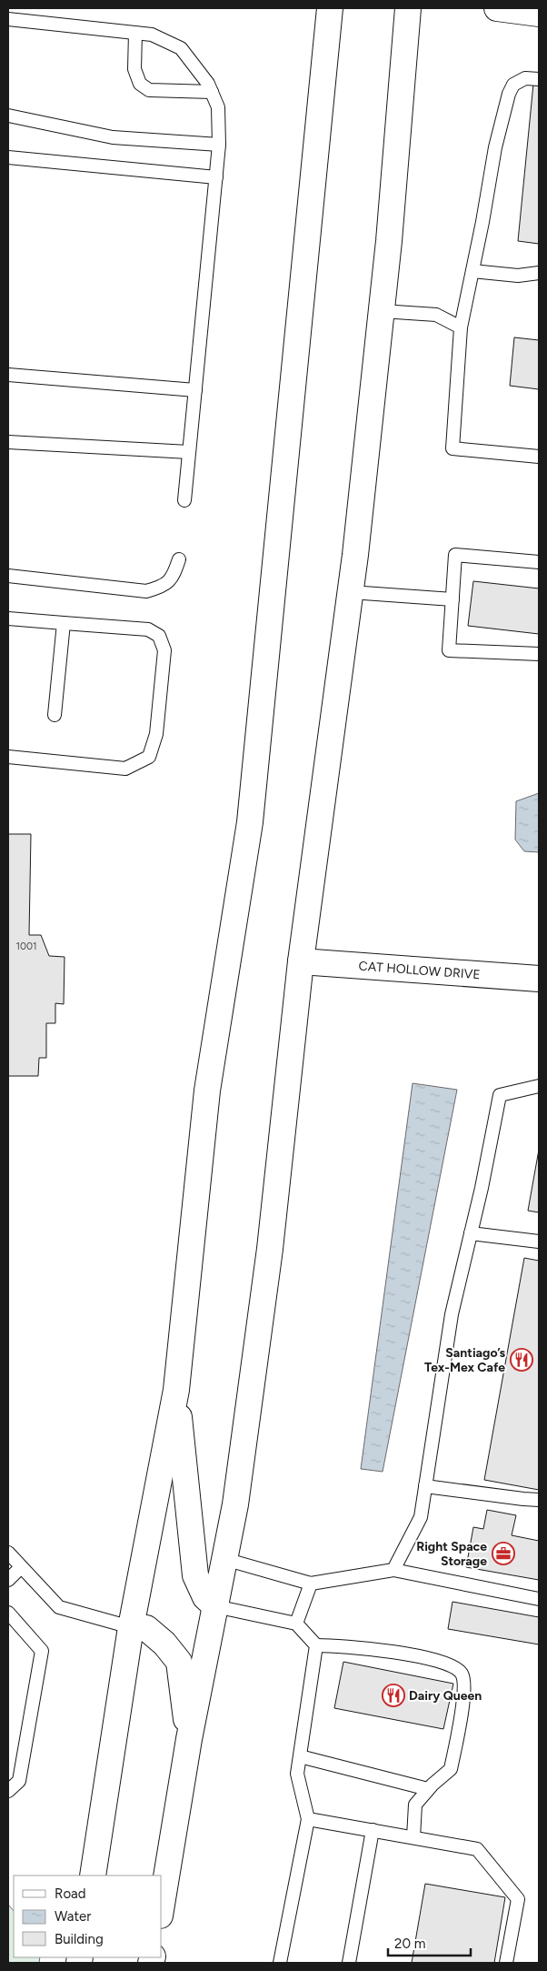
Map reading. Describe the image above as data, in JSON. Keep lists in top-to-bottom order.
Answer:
{
  "streets": {
    "main road": ["CAT HOLLOW DRIVE"]
  },
  "places": {
    "restaurant": ["Santiago’s Tex-Mex Cafe", "Dairy Queen"],
    "office": ["Right Space Storage"]
  },
  "house_numbers": ["1001"],
  "legend": ["Road", "Water", "Building"],
  "scale_bar": "20 m"
}
